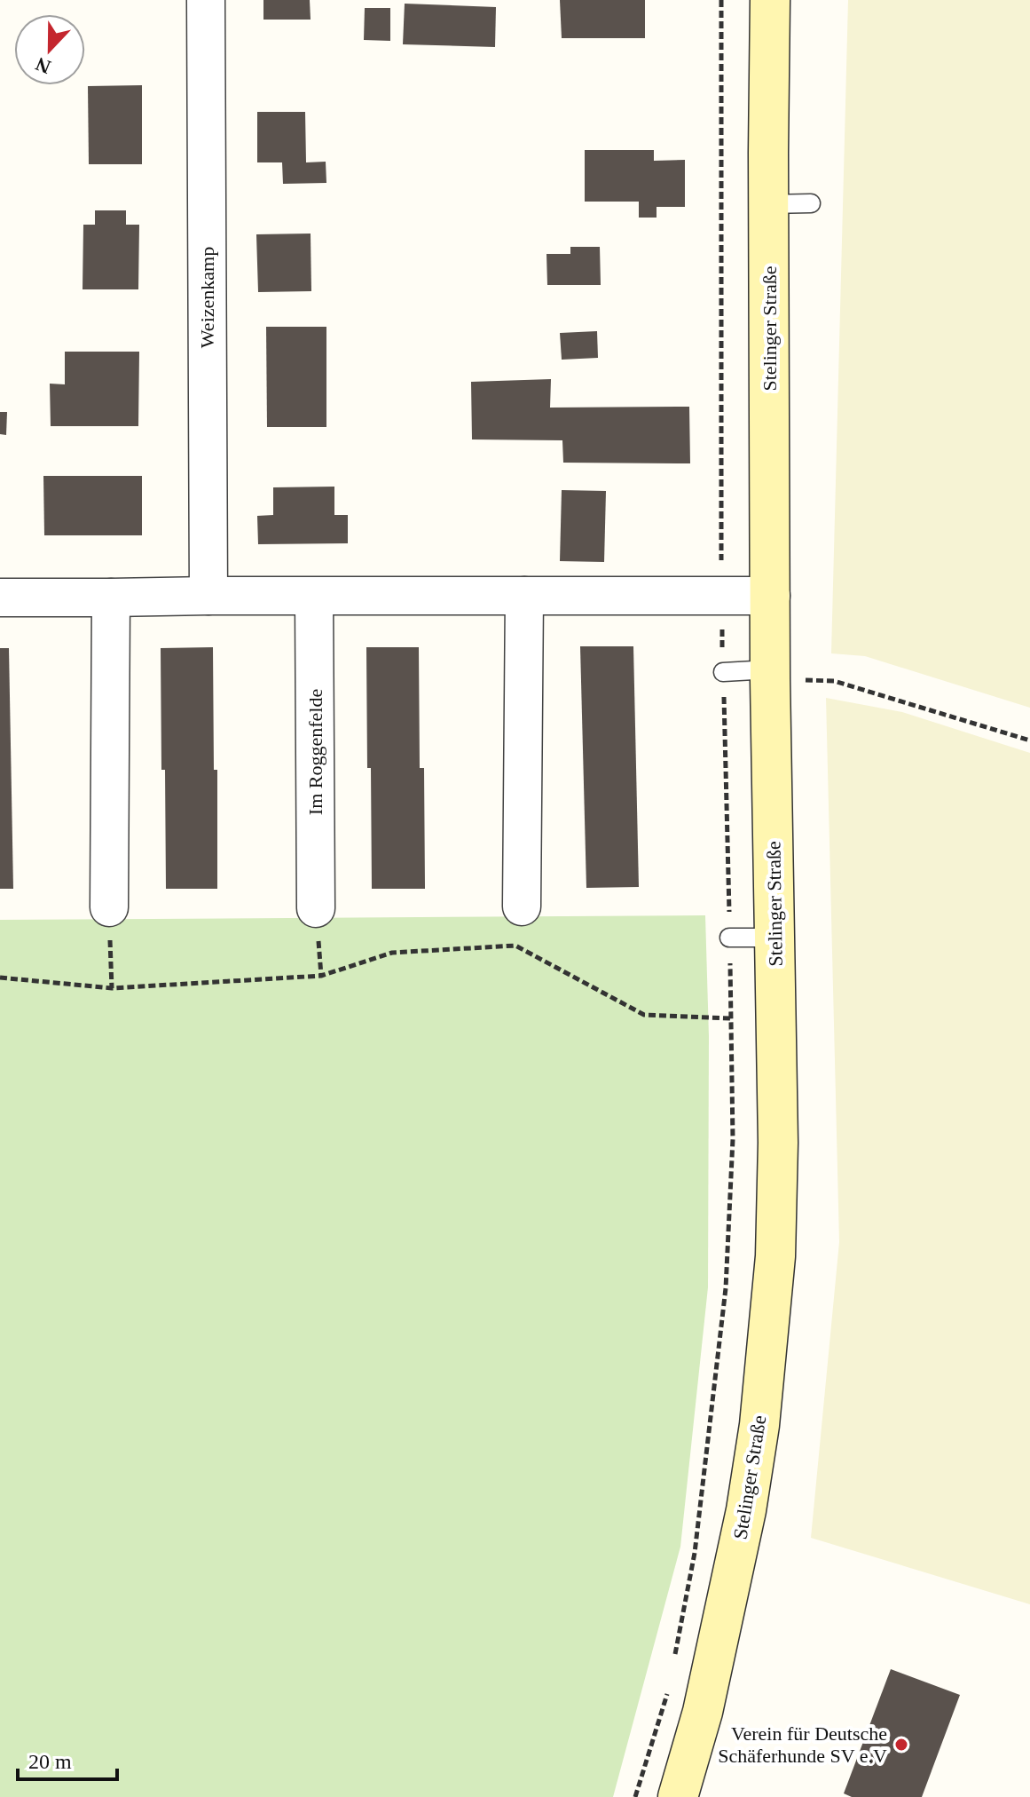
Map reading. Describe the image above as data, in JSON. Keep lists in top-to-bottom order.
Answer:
{
  "streets": {
    "main road": ["Stelinger Straße"],
    "street": ["Weizenkamp", "Im Roggenfelde"]
  },
  "places": ["Verein für Deutsche Schäferhunde SV e.V"],
  "scale_bar": "20 m",
  "north": "bottom"
}
